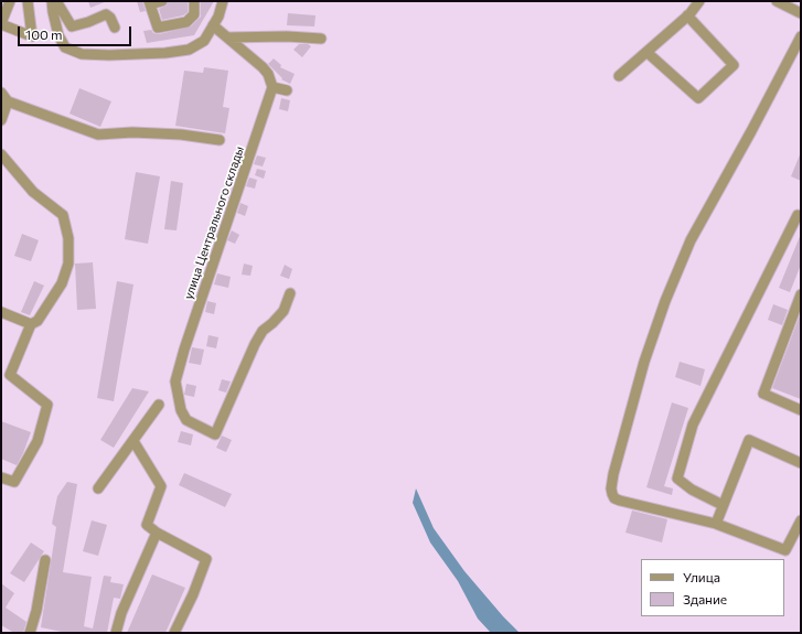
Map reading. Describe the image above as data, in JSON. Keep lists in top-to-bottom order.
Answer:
{
  "streets": {
    "street": ["улица Центрального склады"]
  },
  "legend": ["Улица", "Здание"],
  "scale_bar": "100 m"
}
